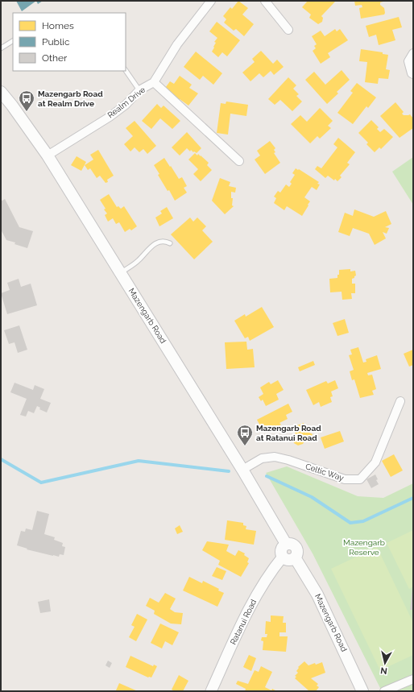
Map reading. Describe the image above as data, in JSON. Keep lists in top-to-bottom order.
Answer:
{
  "streets": {
    "main road": ["Mazengarb Road"],
    "street": ["Realm Drive", "Celtic Way", "Ratanui Road"]
  },
  "crossings": [
    ["Realm Drive", "Mazengarb Road"],
    ["Mazengarb Road", "Celtic Way"],
    ["Mazengarb Road", "Ratanui Road"]
  ],
  "parks": ["Mazengarb Reserve"],
  "places": {
    "bus stop": ["Mazengarb Road at Realm Drive", "Mazengarb Road at Ratanui Road"]
  },
  "legend": ["Homes", "Public", "Other"],
  "north": "bottom"
}
